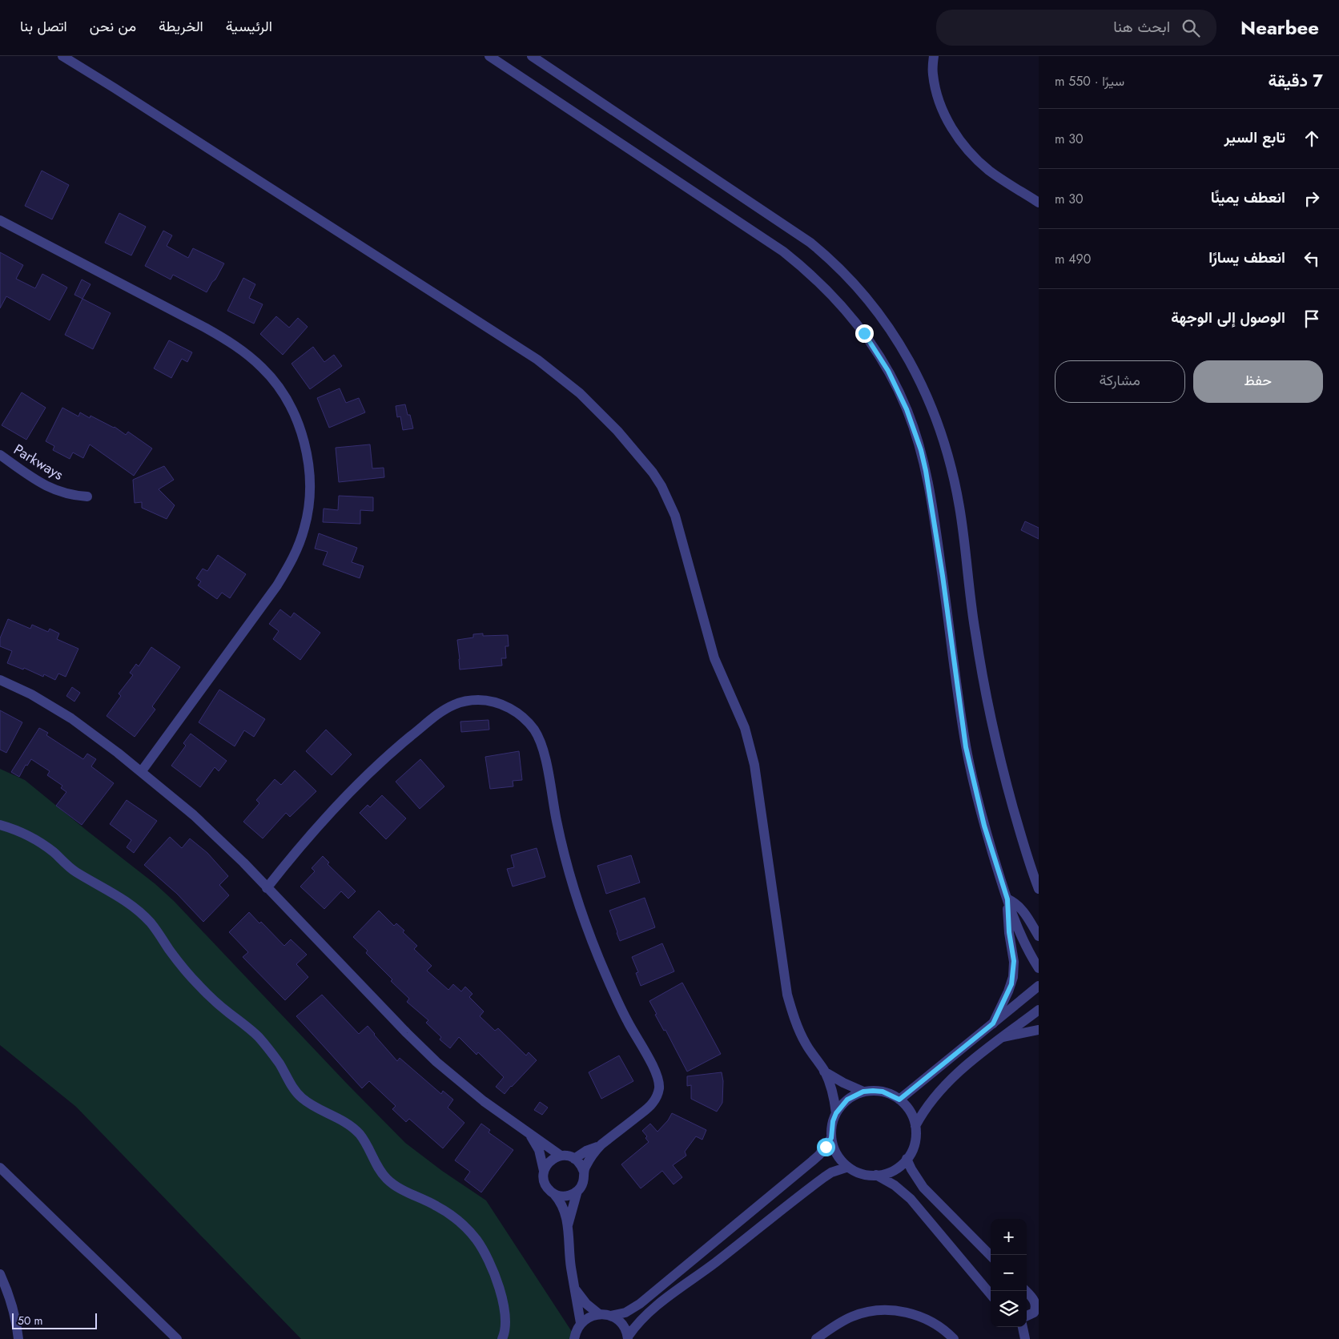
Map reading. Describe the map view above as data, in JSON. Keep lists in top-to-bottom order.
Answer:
{
  "streets": {
    "street": ["Parkways"]
  },
  "scale_bar": "50 m",
  "page": {
    "header": "Nearbee",
    "search": "ابحث هنا",
    "nav": [
      "الرئيسية",
      "الخريطة",
      "من نحن",
      "اتصل بنا"
    ],
    "heading": ["7 دقيقة", "سيرًا · 550 m"],
    "list": [
      ["تابع السير", "30 m"],
      ["انعطف يمينًا", "30 m"],
      ["انعطف يسارًا", "490 m"],
      "الوصول إلى الوجهة"
    ],
    "buttons": ["حفظ", "مشاركة"],
    "map_buttons": ["+", "−"],
    "scale": "50 m"
  }
}
